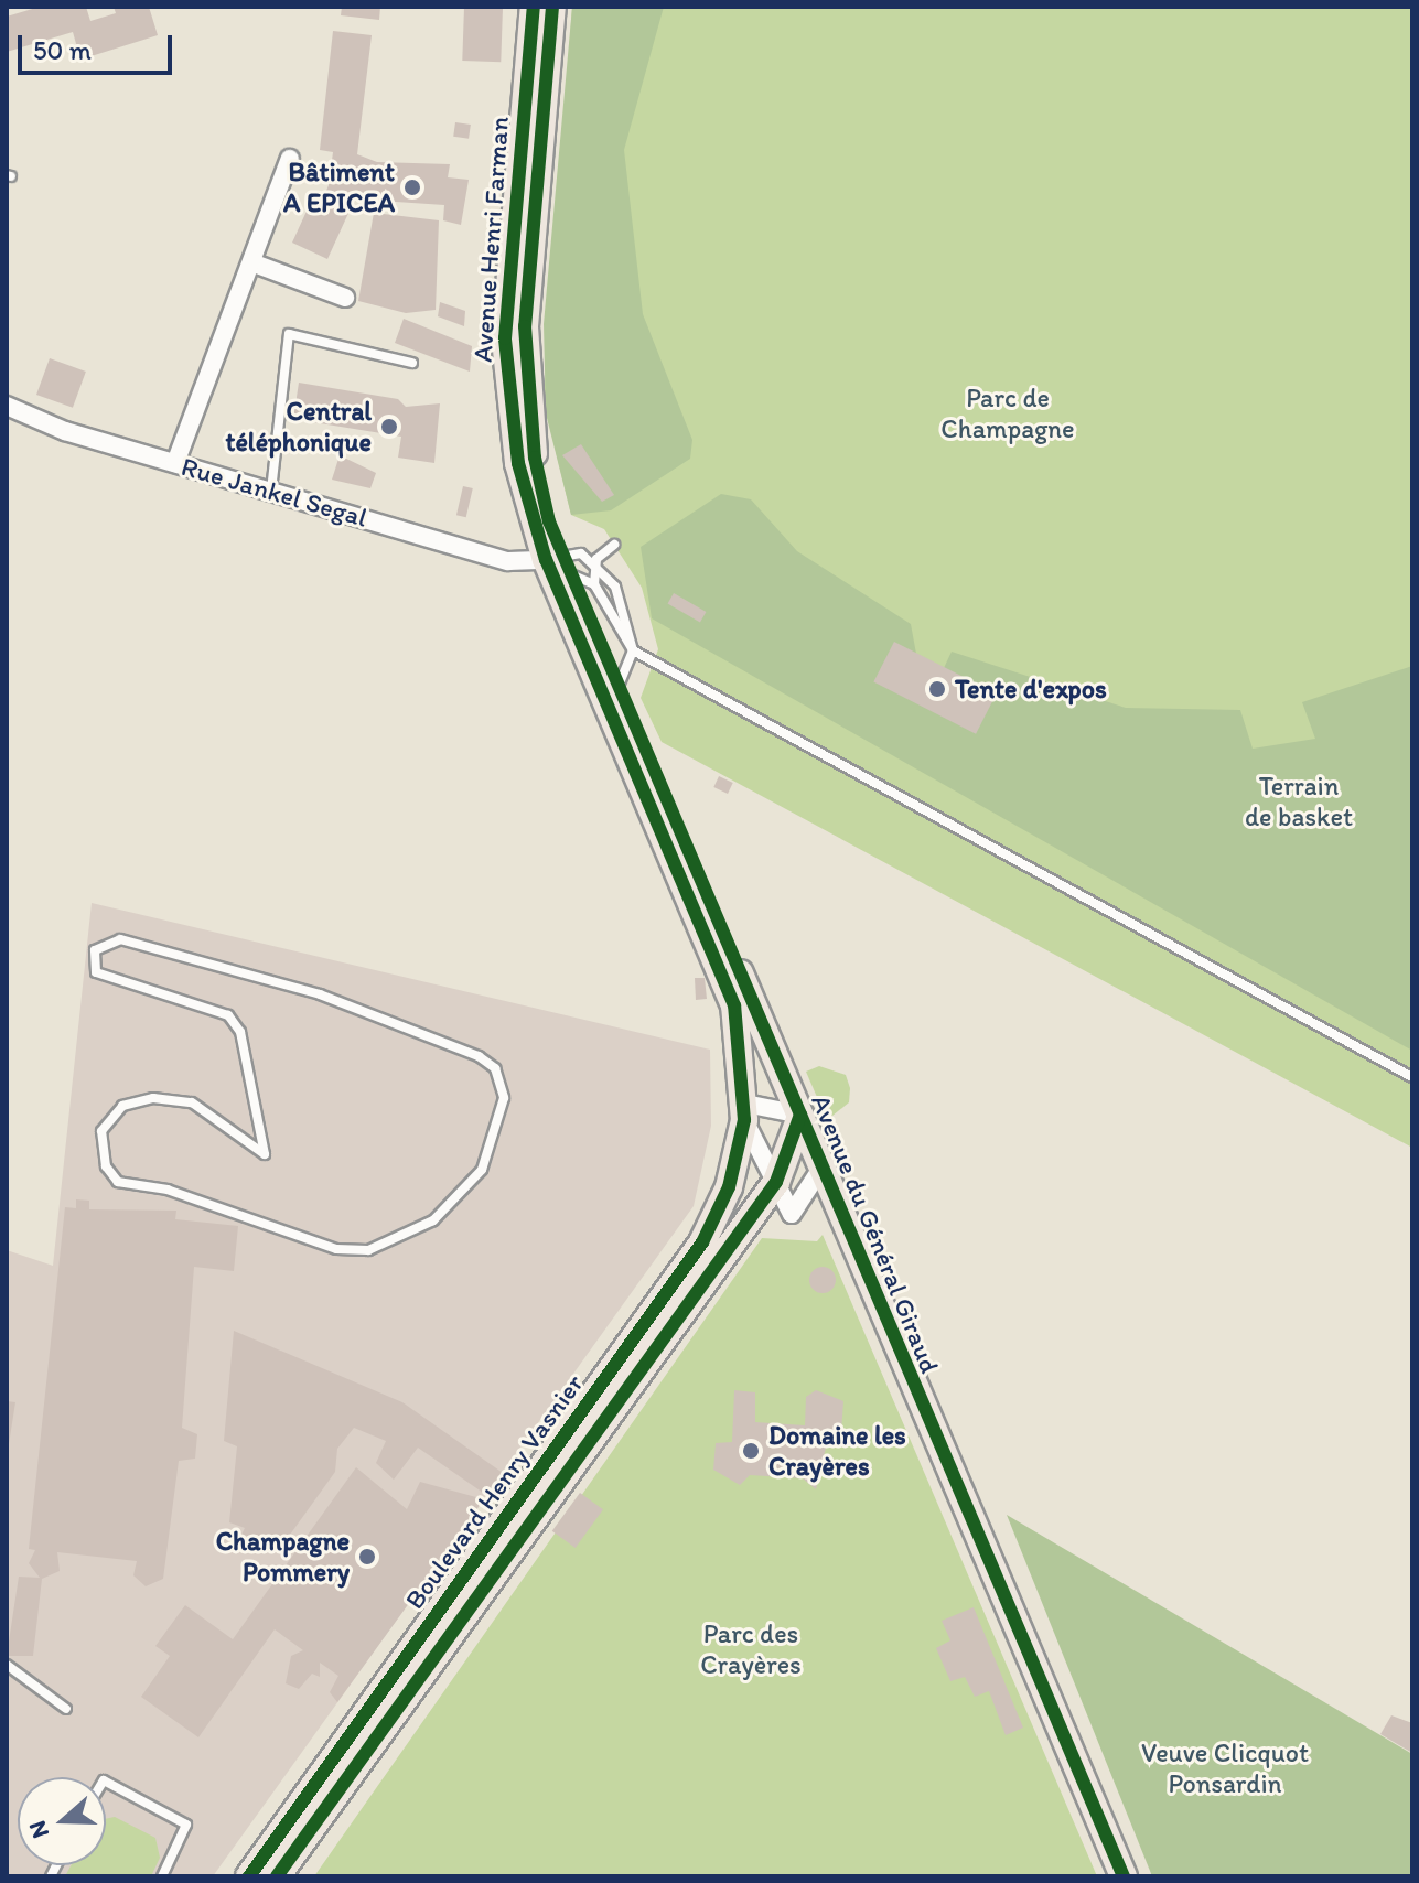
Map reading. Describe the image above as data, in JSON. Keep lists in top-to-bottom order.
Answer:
{
  "streets": {
    "main road": ["Avenue Henri Farman", "Avenue du Général Giraud", "Boulevard Henry Vasnier"],
    "street": ["Rue Jankel Segal"]
  },
  "crossings": [
    ["Avenue Henri Farman", "Rue Jankel Segal"],
    ["Avenue Henri Farman", "Avenue du Général Giraud"],
    ["Rue Jankel Segal", "Avenue du Général Giraud"],
    ["Avenue du Général Giraud", "Boulevard Henry Vasnier"]
  ],
  "parks": [
    "Parc de Champagne",
    "Terrain de basket",
    "Parc des Crayères",
    "Veuve Clicquot Ponsardin"
  ],
  "places": [
    "Bâtiment A EPICEA",
    "Central téléphonique",
    "Tente d'expos",
    "Domaine les Crayères",
    "Champagne Pommery"
  ],
  "scale_bar": "50 m",
  "north": "left"
}
